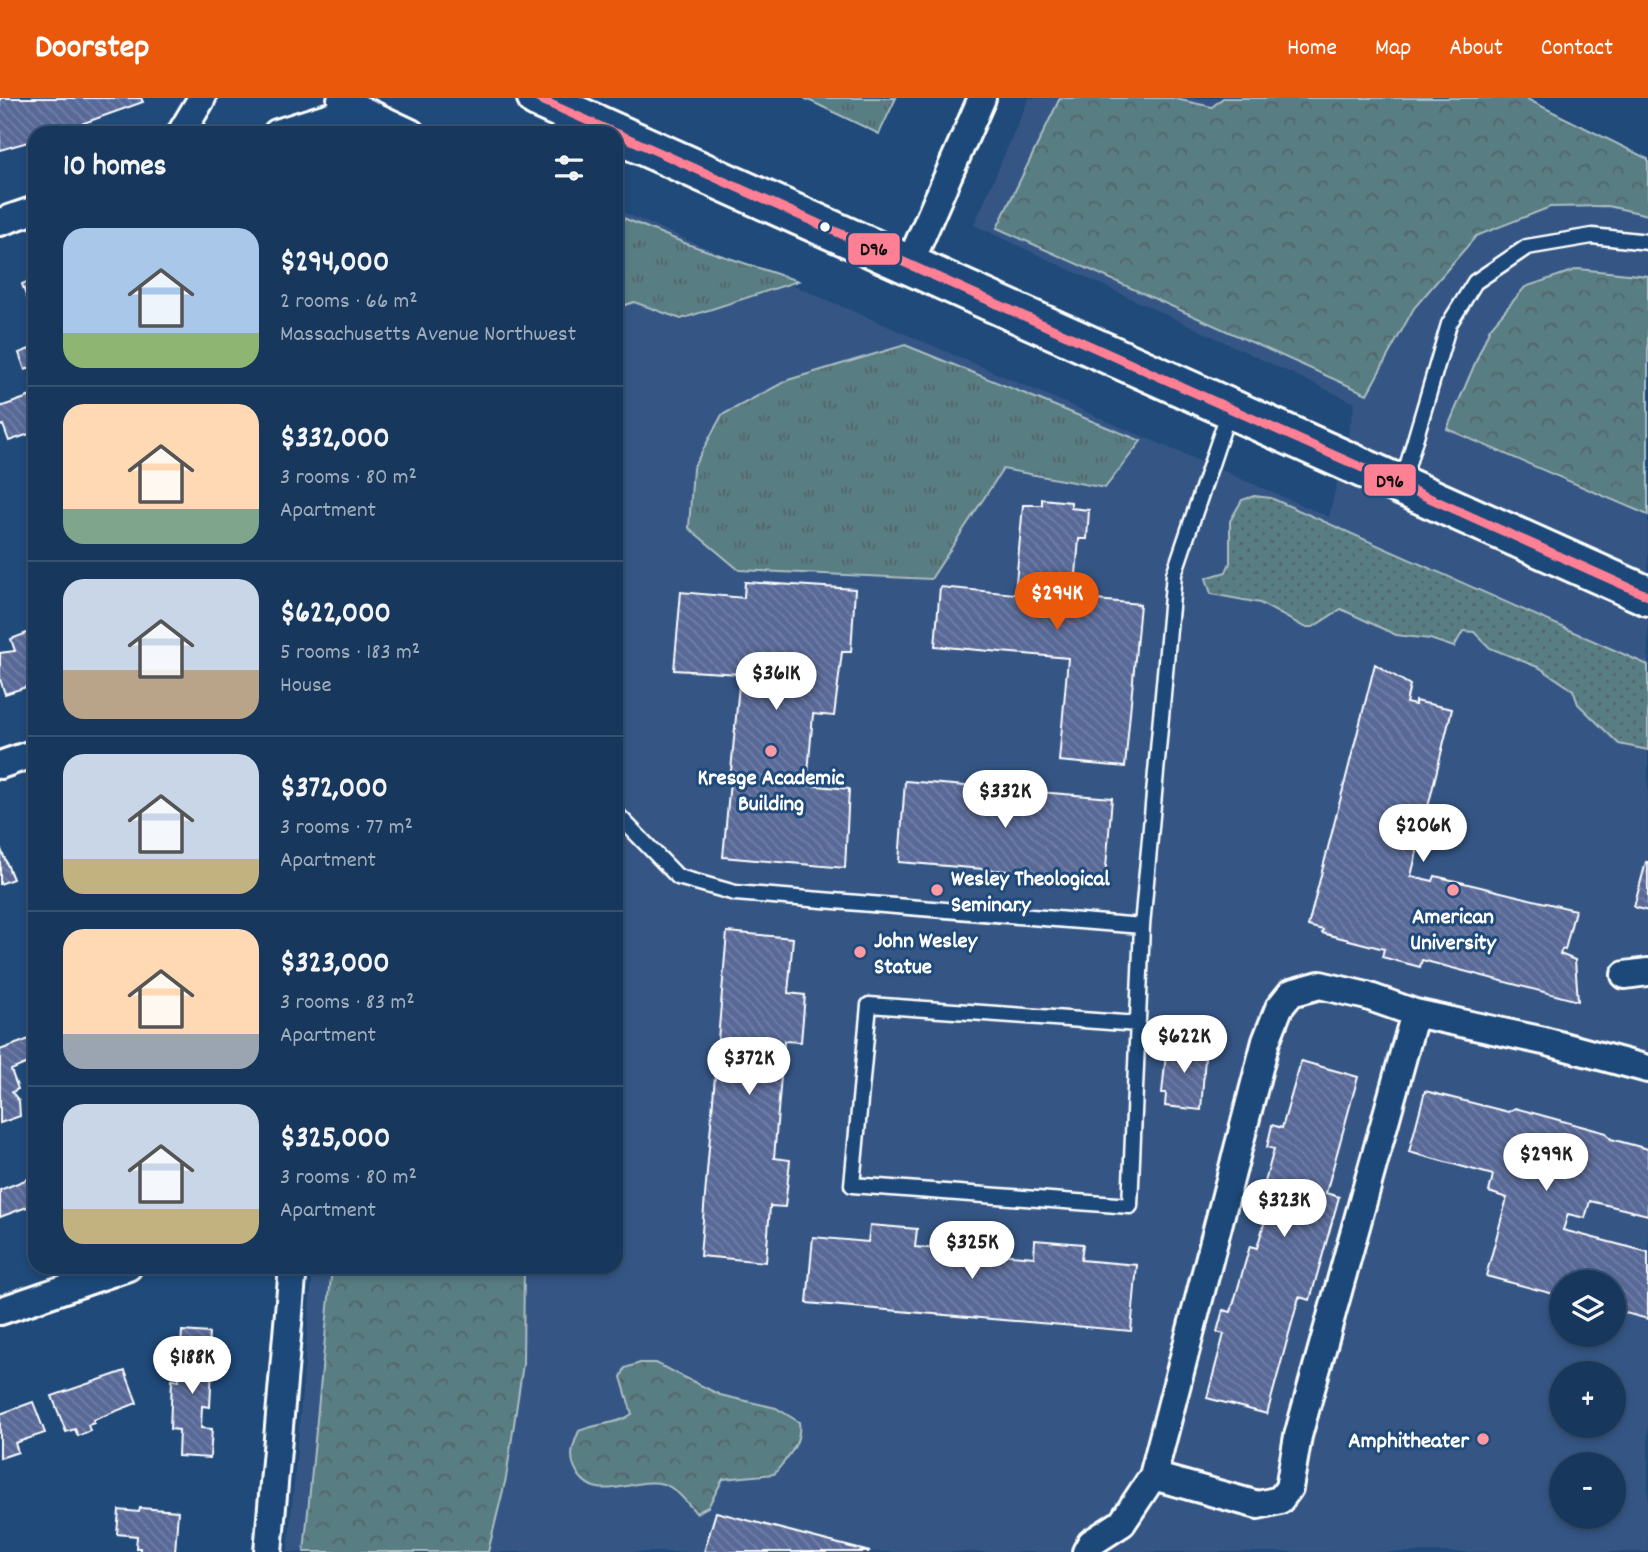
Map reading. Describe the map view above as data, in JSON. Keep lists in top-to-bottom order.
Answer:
{
  "places": [
    "Kresge Academic Building",
    "Wesley Theological Seminary",
    "American University",
    "John Wesley Statue",
    "Amphitheater"
  ],
  "lines": ["transit line D96"],
  "page": {
    "header": "Doorstep",
    "nav": [
      "Home",
      "Map",
      "About",
      "Contact"
    ],
    "heading": "10 homes",
    "list": [
      {
        "name": "$294,000",
        "note": "2 rooms · 66 m² · Massachusetts Avenue Northwest"
      },
      {
        "name": "$332,000",
        "note": "3 rooms · 80 m² · Apartment"
      },
      {
        "name": "$622,000",
        "note": "5 rooms · 183 m² · House"
      },
      {
        "name": "$372,000",
        "note": "3 rooms · 77 m² · Apartment"
      },
      {
        "name": "$323,000",
        "note": "3 rooms · 83 m² · Apartment"
      },
      {
        "name": "$325,000",
        "note": "3 rooms · 80 m² · Apartment"
      }
    ],
    "price": [
      "$294K",
      "$361K",
      "$332K",
      "$206K",
      "$622K",
      "$372K",
      "$299K",
      "$323K",
      "$325K",
      "$188K"
    ],
    "map_buttons": ["+", "−"]
  }
}
